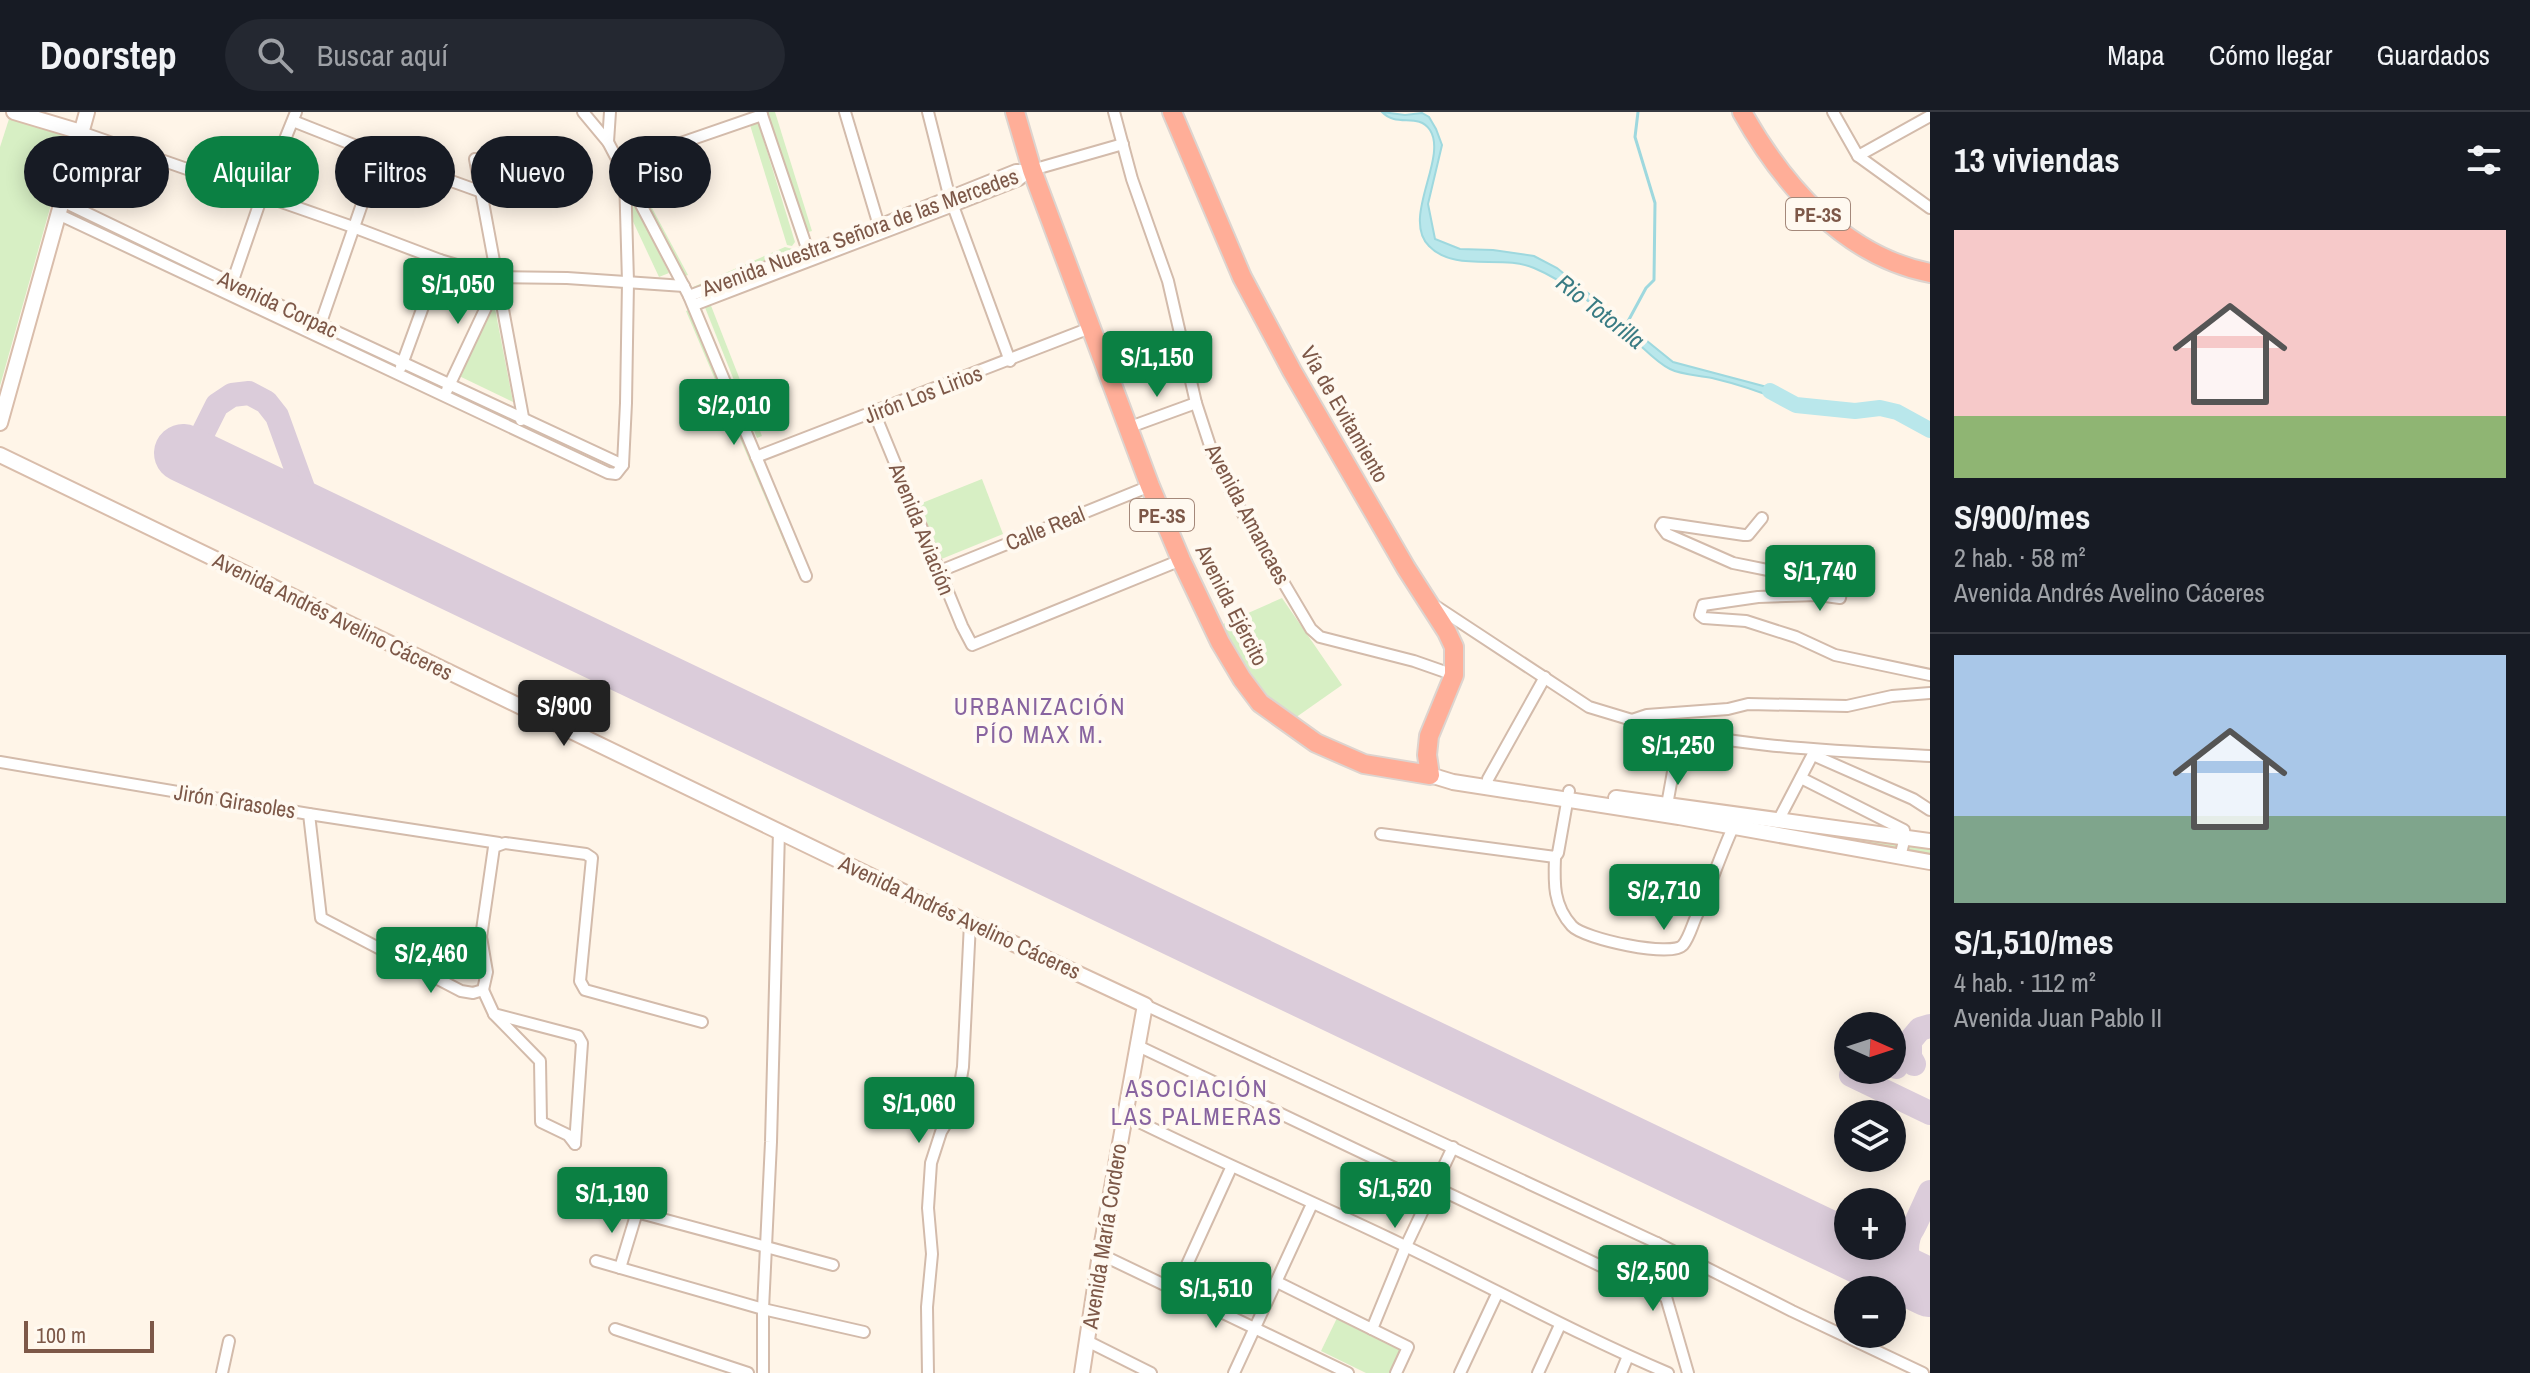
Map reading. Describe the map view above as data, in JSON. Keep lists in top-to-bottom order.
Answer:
{
  "streets": {
    "highway": ["PE-3S", "Vía de Evitamiento", "Avenida Ejército"],
    "street": [
      "Avenida Nuestra Señora de las Mercedes",
      "Avenida Corpac",
      "Jirón Los Lirios",
      "Avenida Amancaes",
      "Calle Real",
      "Avenida Aviación",
      "Avenida Andrés Avelino Cáceres",
      "Jirón Girasoles",
      "Avenida María Cordero"
    ]
  },
  "crossings": [
    ["PE-3S", "Avenida Nuestra Señora de las Mercedes"],
    ["PE-3S", "Avenida Ejército"],
    ["Avenida Nuestra Señora de las Mercedes", "Avenida Amancaes"],
    ["Avenida Nuestra Señora de las Mercedes", "Avenida Ejército"],
    ["Jirón Los Lirios", "Avenida Aviación"],
    ["Jirón Los Lirios", "Avenida Ejército"],
    ["Vía de Evitamiento", "Avenida Amancaes"],
    ["Calle Real", "Avenida Aviación"],
    ["Calle Real", "Avenida Ejército"],
    ["Avenida Aviación", "Avenida Ejército"],
    ["Avenida Andrés Avelino Cáceres", "Avenida María Cordero"]
  ],
  "districts": ["URBANIZACIÓN PÍO MAX M.", "ASOCIACIÓN LAS PALMERAS"],
  "water": ["Rio Totorilla"],
  "scale_bar": "100 m",
  "north": "right",
  "page": {
    "header": "Doorstep",
    "search": "Buscar aquí",
    "nav": ["Mapa", "Cómo llegar", "Guardados"],
    "heading": "13 viviendas",
    "chip": [
      "Comprar",
      "Alquilar",
      "Filtros",
      "Nuevo",
      "Piso"
    ],
    "list": [
      {
        "name": "S/900/mes",
        "note": "2 hab. · 58 m² · Avenida Andrés Avelino Cáceres"
      },
      {
        "name": "S/1,510/mes",
        "note": "4 hab. · 112 m² · Avenida Juan Pablo II"
      }
    ],
    "price": [
      "S/1,050",
      "S/1,150",
      "S/2,010",
      "S/1,740",
      "S/900",
      "S/1,250",
      "S/2,710",
      "S/2,460",
      "S/1,060",
      "S/1,520",
      "S/1,190",
      "S/2,500",
      "S/1,510"
    ],
    "map_buttons": ["+", "−"],
    "scale": "100 m"
  }
}
